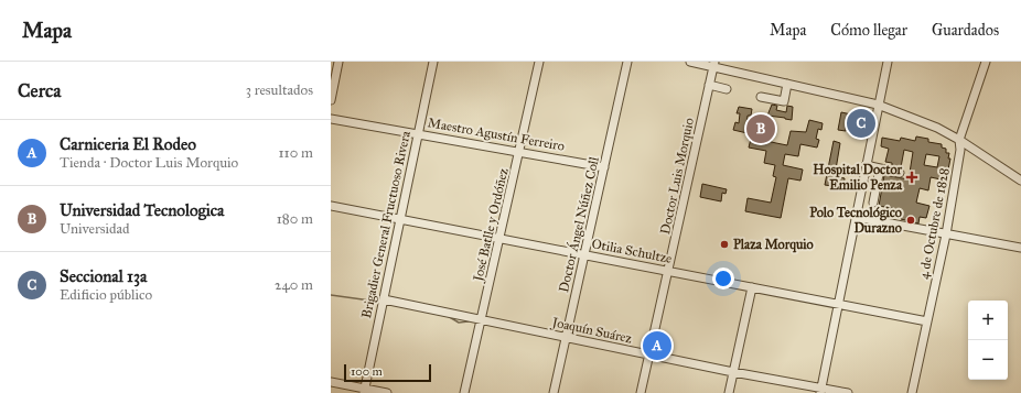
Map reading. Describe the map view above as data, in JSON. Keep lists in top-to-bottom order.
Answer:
{
  "streets": {
    "street": [
      "Maestro Agustín Ferreiro",
      "Doctor Luis Morquio",
      "4 de Octubre de 1828",
      "Brigadier General Fructuoso Rivera",
      "José Batlle y Ordóñez",
      "Doctor Ángel Núñez Coll",
      "Otilia Schultze",
      "Joaquín Suárez"
    ]
  },
  "crossings": [
    ["Maestro Agustín Ferreiro", "Brigadier General Fructuoso Rivera"],
    ["Maestro Agustín Ferreiro", "José Batlle y Ordóñez"],
    ["Maestro Agustín Ferreiro", "Doctor Ángel Núñez Coll"],
    ["Doctor Luis Morquio", "Otilia Schultze"],
    ["Doctor Luis Morquio", "Joaquín Suárez"],
    ["4 de Octubre de 1828", "Otilia Schultze"],
    ["Brigadier General Fructuoso Rivera", "Otilia Schultze"],
    ["Brigadier General Fructuoso Rivera", "Joaquín Suárez"],
    ["José Batlle y Ordóñez", "Otilia Schultze"],
    ["José Batlle y Ordóñez", "Joaquín Suárez"],
    ["Doctor Ángel Núñez Coll", "Otilia Schultze"],
    ["Doctor Ángel Núñez Coll", "Joaquín Suárez"]
  ],
  "places": {
    "health": ["Hospital Doctor Emilio Penza"],
    "other": ["Polo Tecnológico Durazno", "Plaza Morquio"]
  },
  "scale_bar": "100 m",
  "page": {
    "header": "Mapa",
    "nav": ["Mapa", "Cómo llegar", "Guardados"],
    "heading": ["Cerca", "3 resultados"],
    "pins": ["C", "B", "A"],
    "list": [
      {
        "mark": "A",
        "name": "Carniceria El Rodeo",
        "note": "Tienda · Doctor Luis Morquio",
        "value": "110 m"
      },
      {
        "mark": "B",
        "name": "Universidad Tecnologica",
        "note": "Universidad",
        "value": "180 m"
      },
      {
        "mark": "C",
        "name": "Seccional 13a",
        "note": "Edificio público",
        "value": "240 m"
      }
    ],
    "map_buttons": ["+", "−"],
    "scale": "100 m"
  }
}
